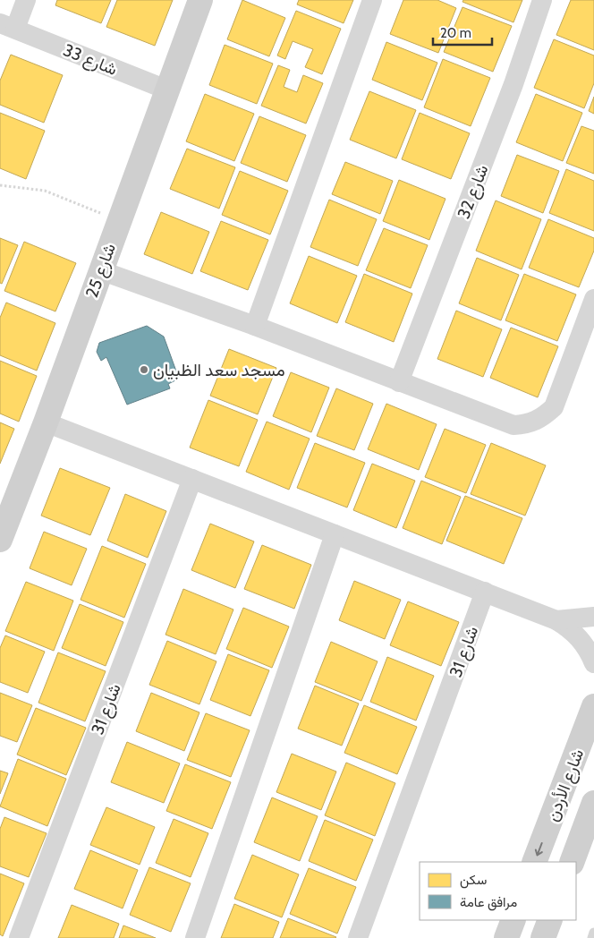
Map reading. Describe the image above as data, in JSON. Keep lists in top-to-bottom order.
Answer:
{
  "streets": {
    "street": [
      "شارع 33",
      "شارع 32",
      "شارع 25",
      "شارع 31",
      "شارع الأردن"
    ]
  },
  "crossings": [
    ["شارع 33", "شارع 25"]
  ],
  "places": ["مسجد سعد الظبيان"],
  "legend": ["سكن", "مرافق عامة"],
  "scale_bar": "20 m"
}
